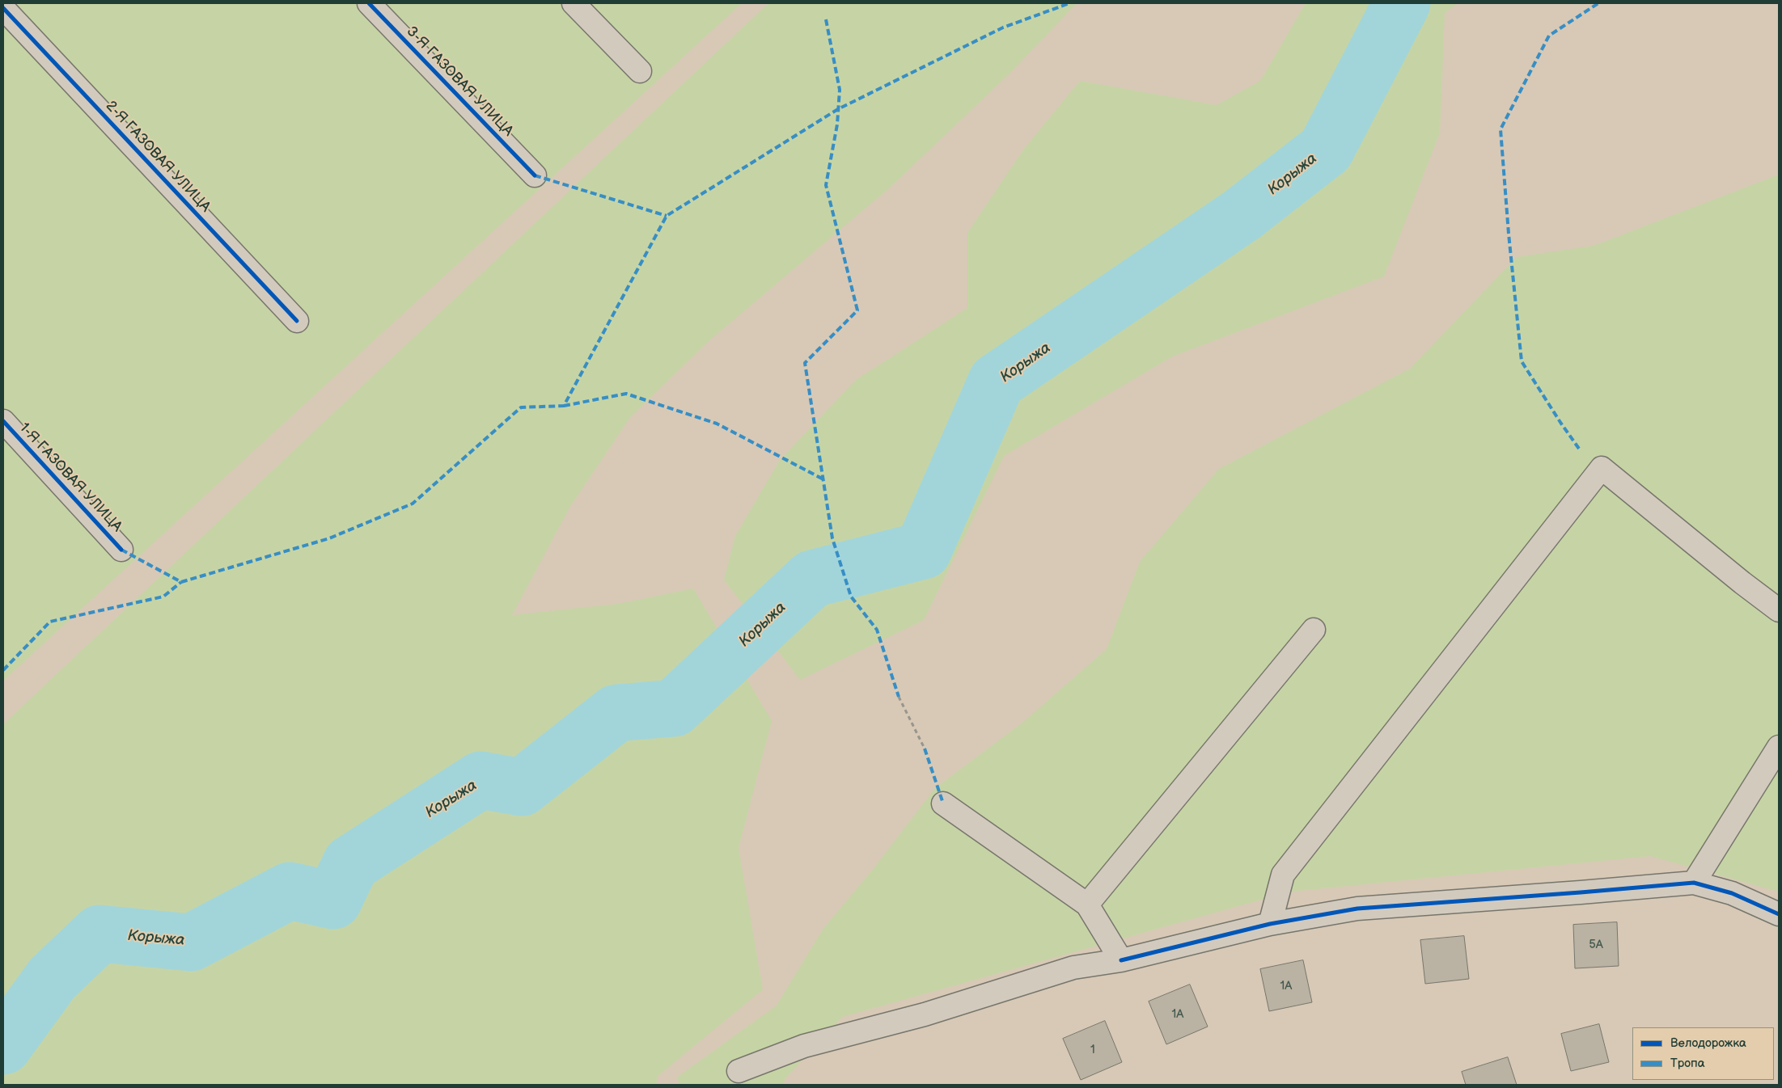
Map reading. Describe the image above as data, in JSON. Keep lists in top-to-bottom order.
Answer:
{
  "streets": {
    "street": ["3-Я ГАЗОВАЯ УЛИЦА", "2-Я ГАЗОВАЯ УЛИЦА", "1-Я ГАЗОВАЯ УЛИЦА"]
  },
  "water": ["Корыжа"],
  "house_numbers": [
    "5А",
    "1А",
    "1А",
    "1"
  ],
  "legend": ["Велодорожка", "Тропа"]
}
